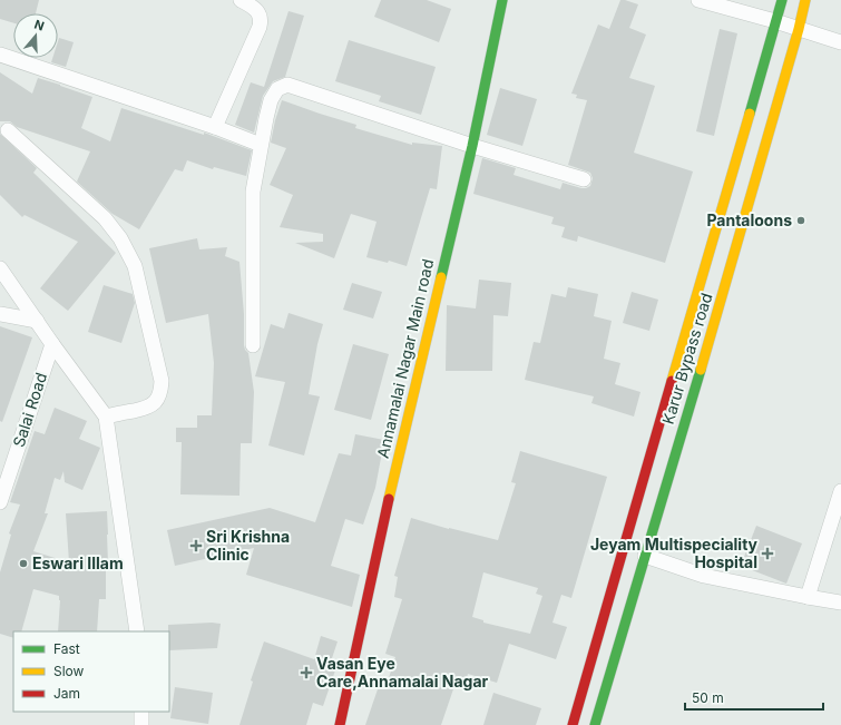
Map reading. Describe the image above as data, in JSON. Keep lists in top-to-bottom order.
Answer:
{
  "streets": {
    "main road": ["Annamalai Nagar Main road", "Karur Bypass road"],
    "street": ["Salai Road"]
  },
  "places": {
    "other": ["Pantaloons", "Eswari Illam"],
    "health": ["Sri Krishna Clinic", "Jeyam Multispeciality Hospital", "Vasan Eye Care,Annamalai Nagar"]
  },
  "legend": ["Fast", "Slow", "Jam"],
  "scale_bar": "50 m",
  "north": "top"
}
